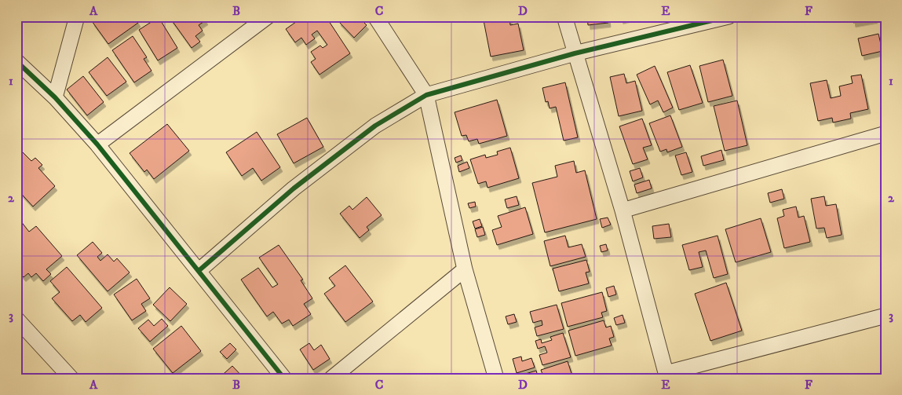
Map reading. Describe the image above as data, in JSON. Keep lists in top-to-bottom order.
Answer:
{
  "grid": {
    "columns": [
      "A",
      "B",
      "C",
      "D",
      "E",
      "F"
    ],
    "rows": ["1", "2", "3"]
  }
}
